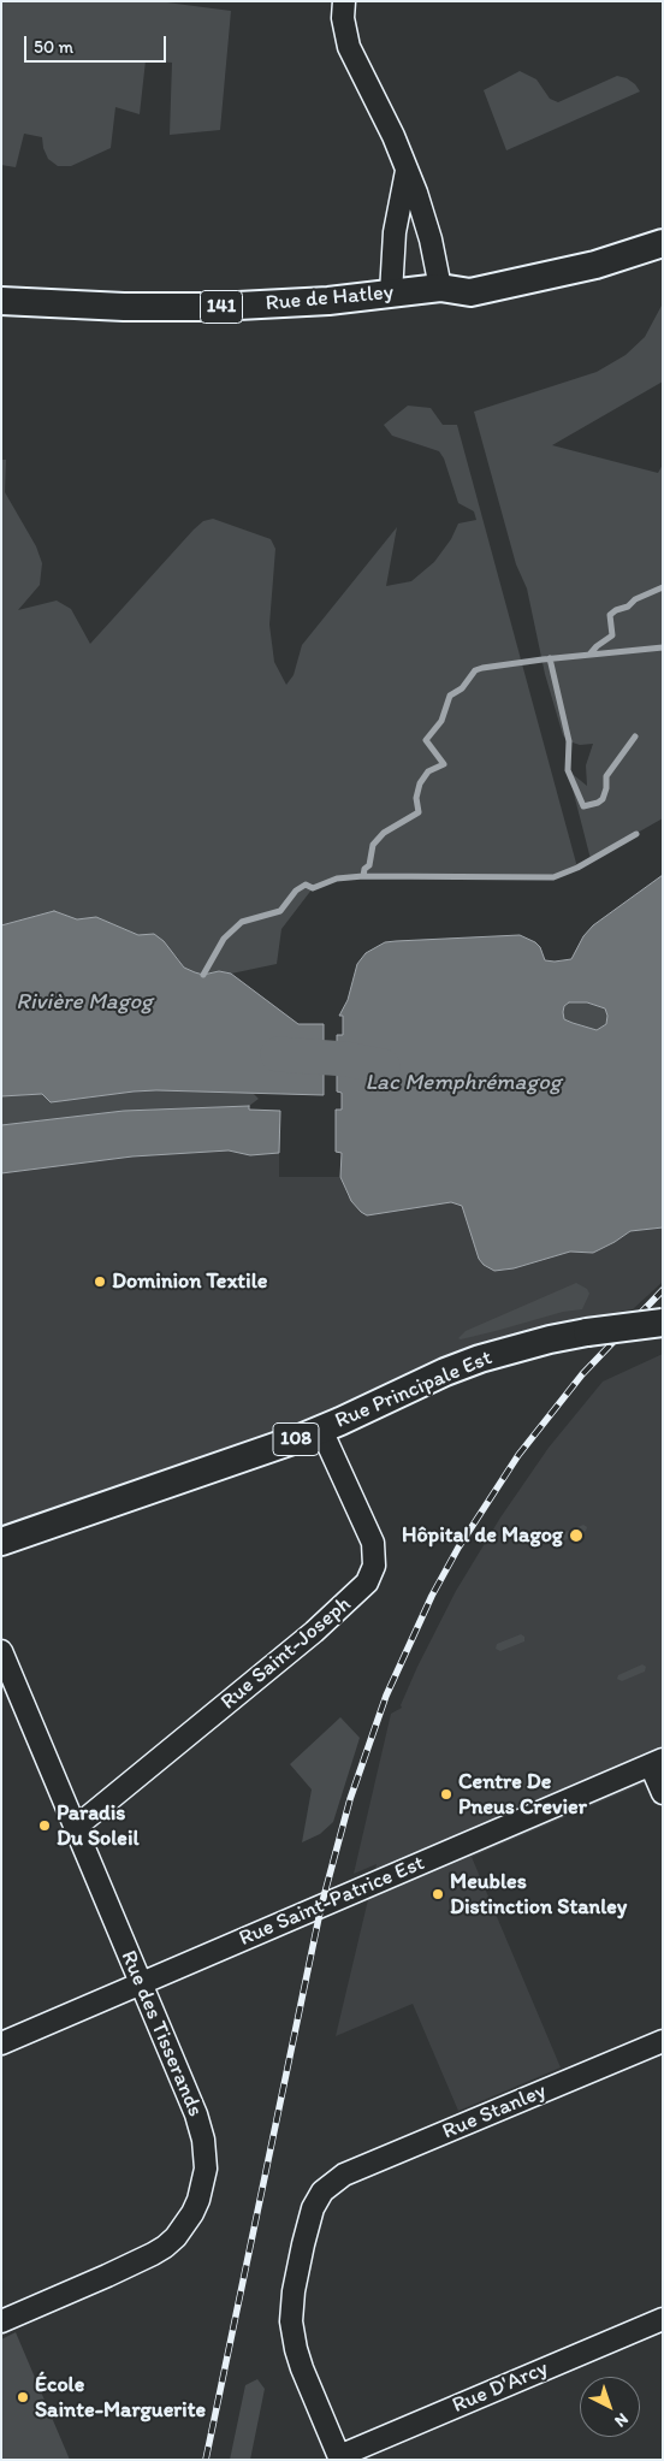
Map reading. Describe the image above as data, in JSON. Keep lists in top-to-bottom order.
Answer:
{
  "streets": {
    "main road": [
      "Rue de Hatley",
      "141",
      "Rue Principale Est",
      "108"
    ],
    "street": [
      "Rue Saint-Joseph",
      "Rue Saint-Patrice Est",
      "Rue des Tisserands",
      "Rue Stanley",
      "Rue D'Arcy"
    ]
  },
  "crossings": [
    ["Rue Principale Est", "Rue Saint-Joseph"],
    ["Rue Saint-Joseph", "Rue des Tisserands"],
    ["Rue Saint-Patrice Est", "Rue des Tisserands"],
    ["Rue Stanley", "Rue D'Arcy"]
  ],
  "water": ["Rivière Magog", "Lac Memphrémagog"],
  "places": [
    "Dominion Textile",
    "Hôpital de Magog",
    "Centre De Pneus Crevier",
    "Paradis Du Soleil",
    "Meubles Distinction Stanley",
    "École Sainte-Marguerite"
  ],
  "scale_bar": "50 m",
  "north": "bottom right"
}
